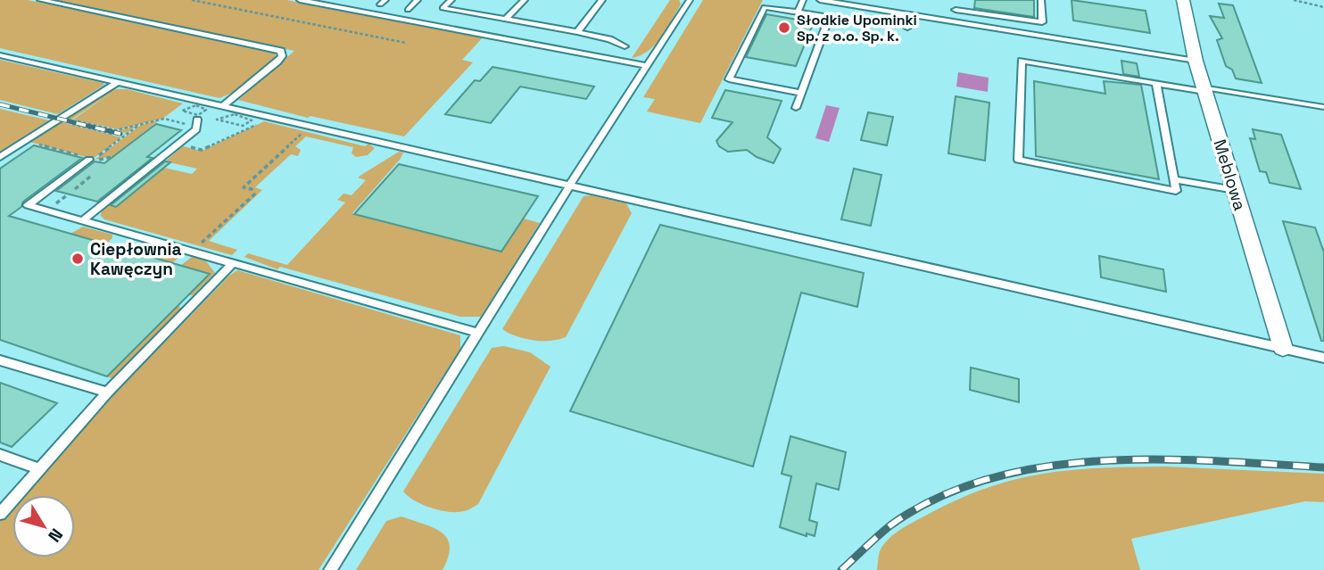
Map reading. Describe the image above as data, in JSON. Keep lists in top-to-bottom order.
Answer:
{
  "streets": {
    "street": ["Meblowa"]
  },
  "places": ["Słodkie Upominki Sp. z o.o. Sp. k.", "Ciepłownia Kawęczyn"],
  "north": "bottom right"
}
